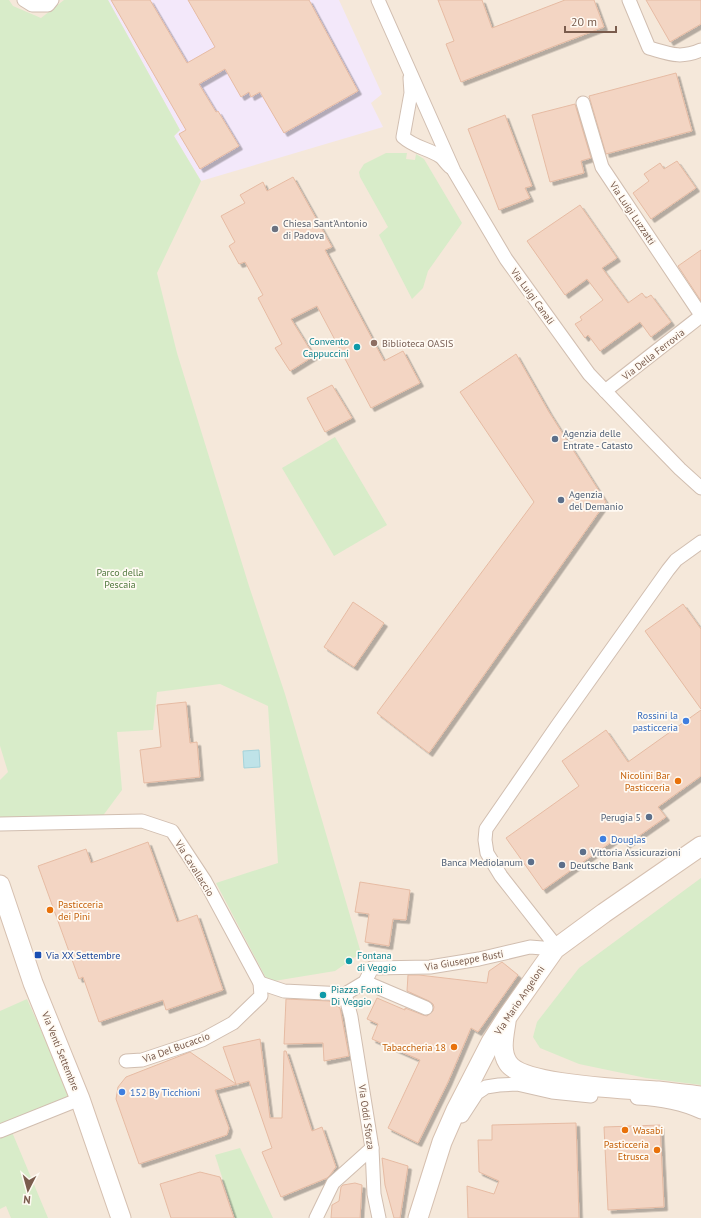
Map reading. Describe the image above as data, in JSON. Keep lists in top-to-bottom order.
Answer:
{
  "streets": {
    "main road": ["Via Mario Angeloni", "Via Venti Settembre"],
    "street": [
      "Via Luigi Luzzatti",
      "Via Luigi Canali",
      "Via Della Ferrovia",
      "Via Cavallaccio",
      "Via Giuseppe Busti",
      "Via Del Bucaccio",
      "Via Oddi Sforza"
    ]
  },
  "crossings": [
    ["Via Luigi Luzzatti", "Via Della Ferrovia"],
    ["Via Luigi Canali", "Via Della Ferrovia"],
    ["Via Cavallaccio", "Via Del Bucaccio"],
    ["Via Giuseppe Busti", "Via Mario Angeloni"]
  ],
  "parks": ["Parco della Pescaia"],
  "places": {
    "other": [
      "Chiesa Sant'Antonio di Padova",
      "Biblioteca OASIS",
      "Convento Cappuccini",
      "Agenzia delle Entrate - Catasto",
      "Agenzia del Demanio",
      "Rossini la pasticceria",
      "Nicolini Bar Pasticceria",
      "Perugia 5",
      "Douglas",
      "Vittoria Assicurazioni",
      "Banca Mediolanum",
      "Deutsche Bank",
      "Pasticceria dei Pini",
      "Fontana di Veggio",
      "Piazza Fonti Di Veggio",
      "Tabaccheria 18",
      "152 By Ticchioni",
      "Wasabi",
      "Pasticceria Etrusca"
    ],
    "transit": ["Via XX Settembre"]
  },
  "scale_bar": "20 m",
  "north": "bottom"
}
